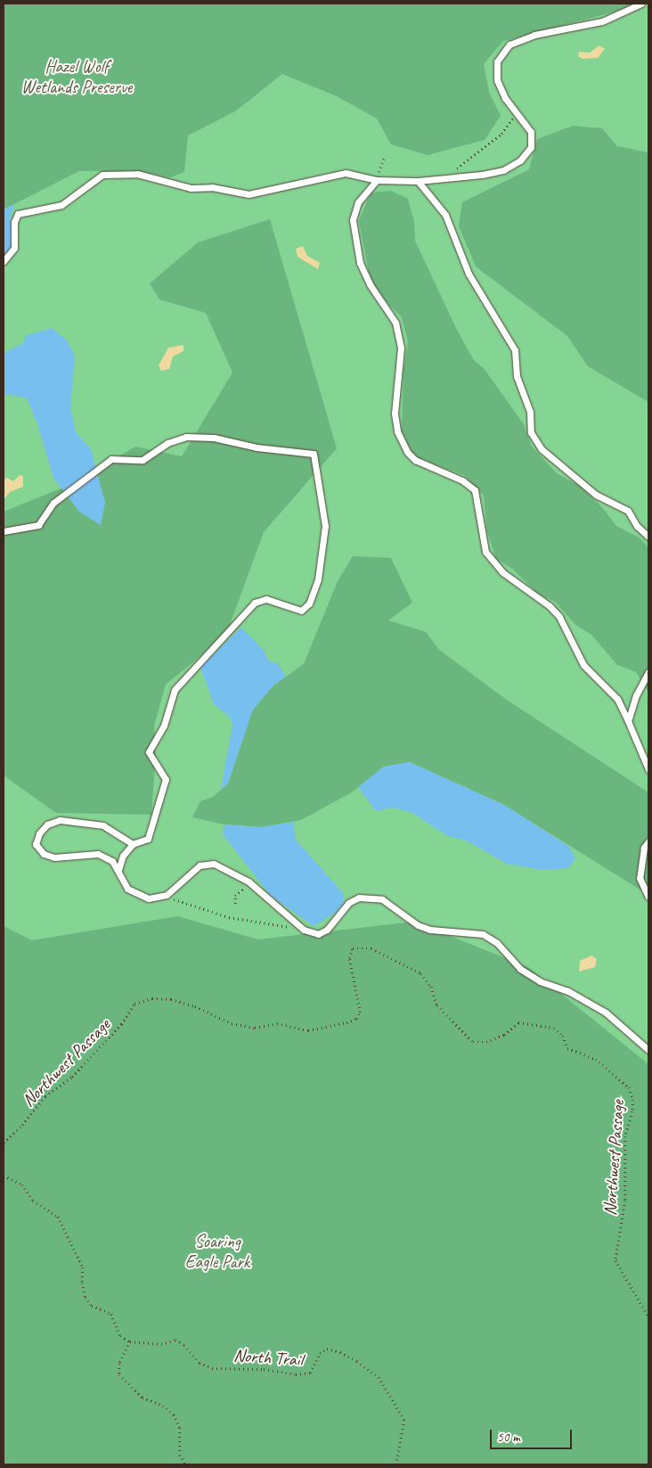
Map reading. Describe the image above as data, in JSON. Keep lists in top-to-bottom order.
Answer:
{
  "streets": {
    "path": ["Northwest Passage", "North Trail"]
  },
  "parks": ["Hazel Wolf Wetlands Preserve", "Soaring Eagle Park"],
  "scale_bar": "50 m"
}
